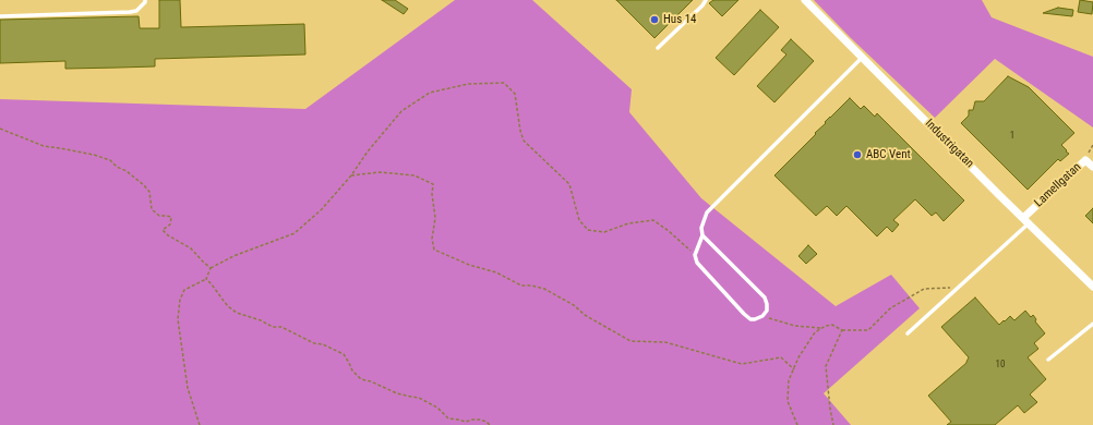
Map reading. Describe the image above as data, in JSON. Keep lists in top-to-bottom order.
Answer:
{
  "streets": {
    "street": ["Industrigatan", "Lamellgatan"]
  },
  "crossings": [
    ["Industrigatan", "Lamellgatan"]
  ],
  "places": ["Hus 14", "ABC Vent"],
  "house_numbers": ["1", "10"]
}
